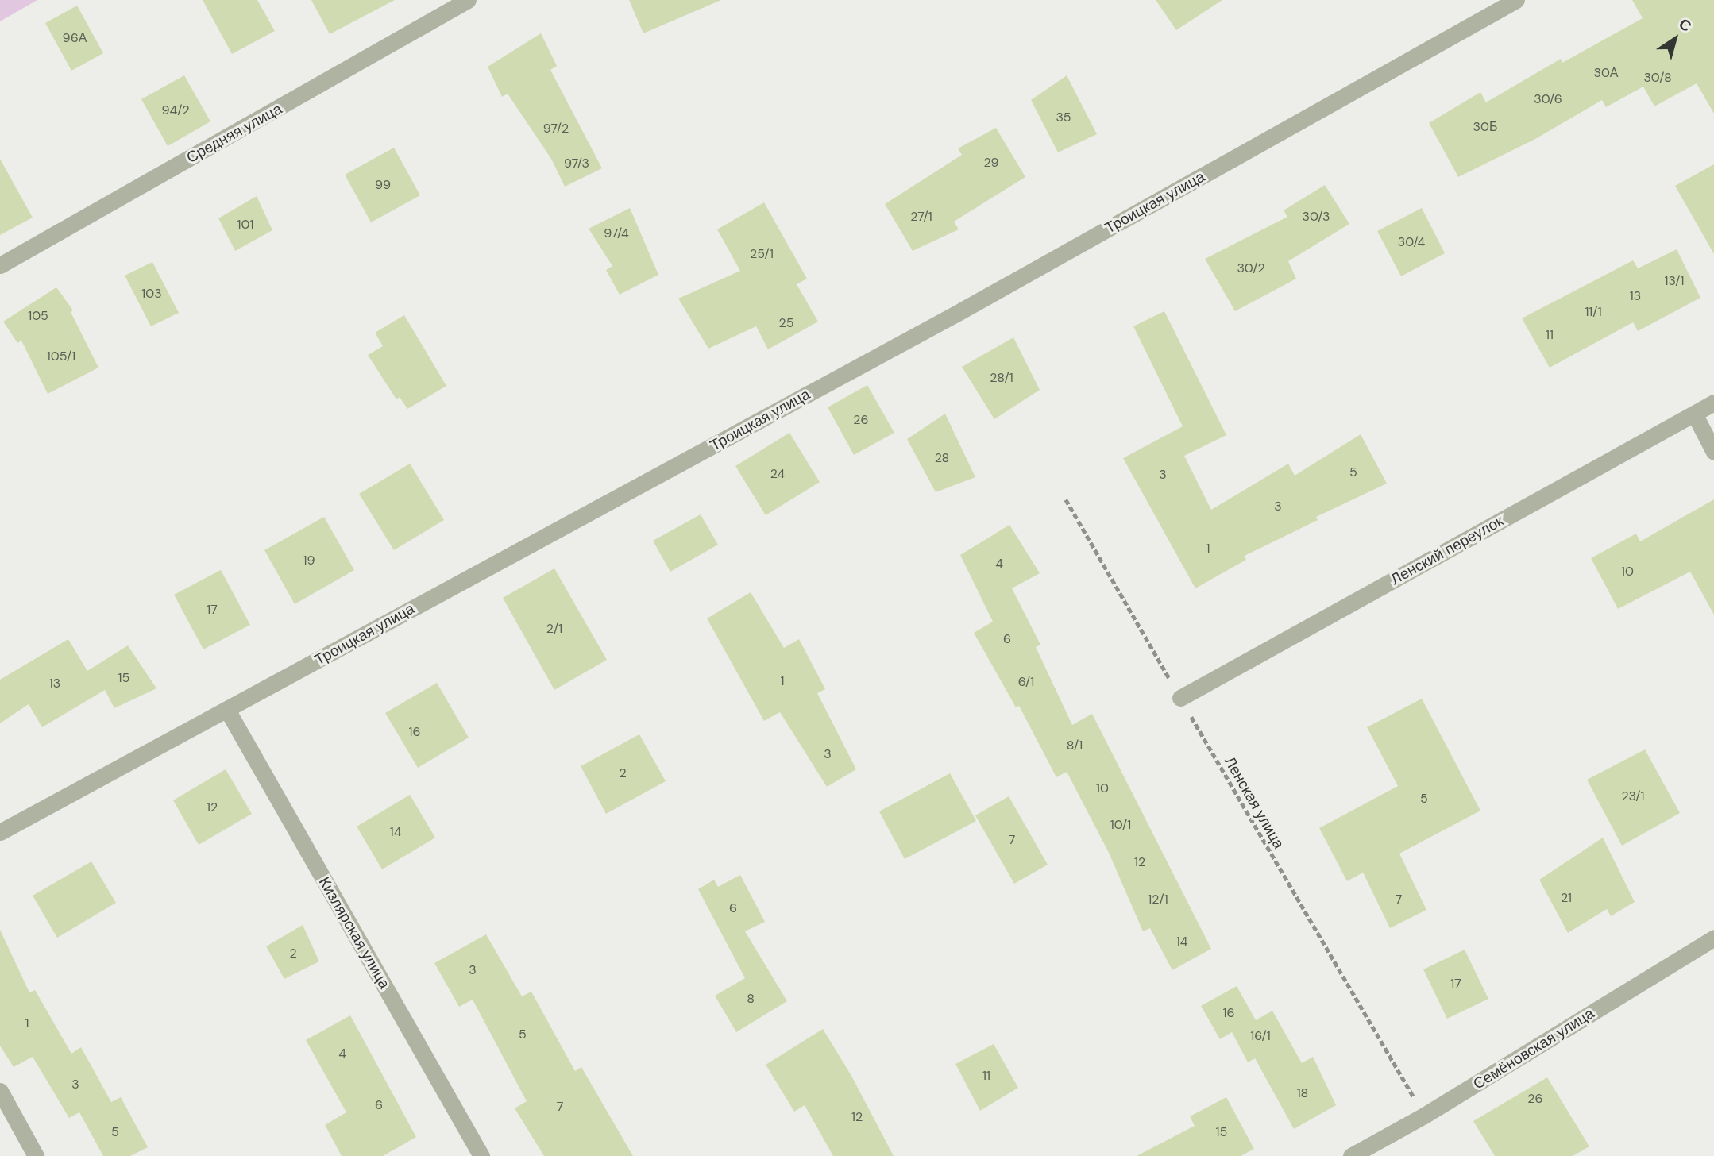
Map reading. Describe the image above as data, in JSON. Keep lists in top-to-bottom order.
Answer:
{
  "streets": {
    "street": [
      "Средняя улица",
      "Троицкая улица",
      "Ленский переулок",
      "Кизлярская улица",
      "Семёновская улица"
    ],
    "path": ["Ленская улица"]
  },
  "crossings": [
    ["Троицкая улица", "Кизлярская улица"],
    ["Ленский переулок", "Ленская улица"],
    ["Ленская улица", "Семёновская улица"]
  ],
  "house_numbers": [
    "96А",
    "30А",
    "30/8",
    "30/6",
    "94/2",
    "35",
    "30Б",
    "97/2",
    "29",
    "97/3",
    "99",
    "27/1",
    "30/3",
    "101",
    "97/4",
    "30/4",
    "25/1",
    "30/2",
    "13/1",
    "103",
    "13",
    "11/1",
    "105",
    "25",
    "11",
    "105/1",
    "28/1",
    "26",
    "28",
    "5",
    "24",
    "3",
    "3",
    "1",
    "19",
    "4",
    "10",
    "17",
    "2/1",
    "6",
    "15",
    "1",
    "6/1",
    "13",
    "16",
    "8/1",
    "3",
    "2",
    "10",
    "23/1",
    "5",
    "12",
    "10/1",
    "14",
    "7",
    "12",
    "21",
    "12/1",
    "7",
    "6",
    "14",
    "2",
    "3",
    "17",
    "8",
    "16",
    "1",
    "5",
    "16/1",
    "4",
    "11",
    "3",
    "18",
    "26",
    "6",
    "7",
    "12",
    "5",
    "15"
  ],
  "north": "top right"
}
